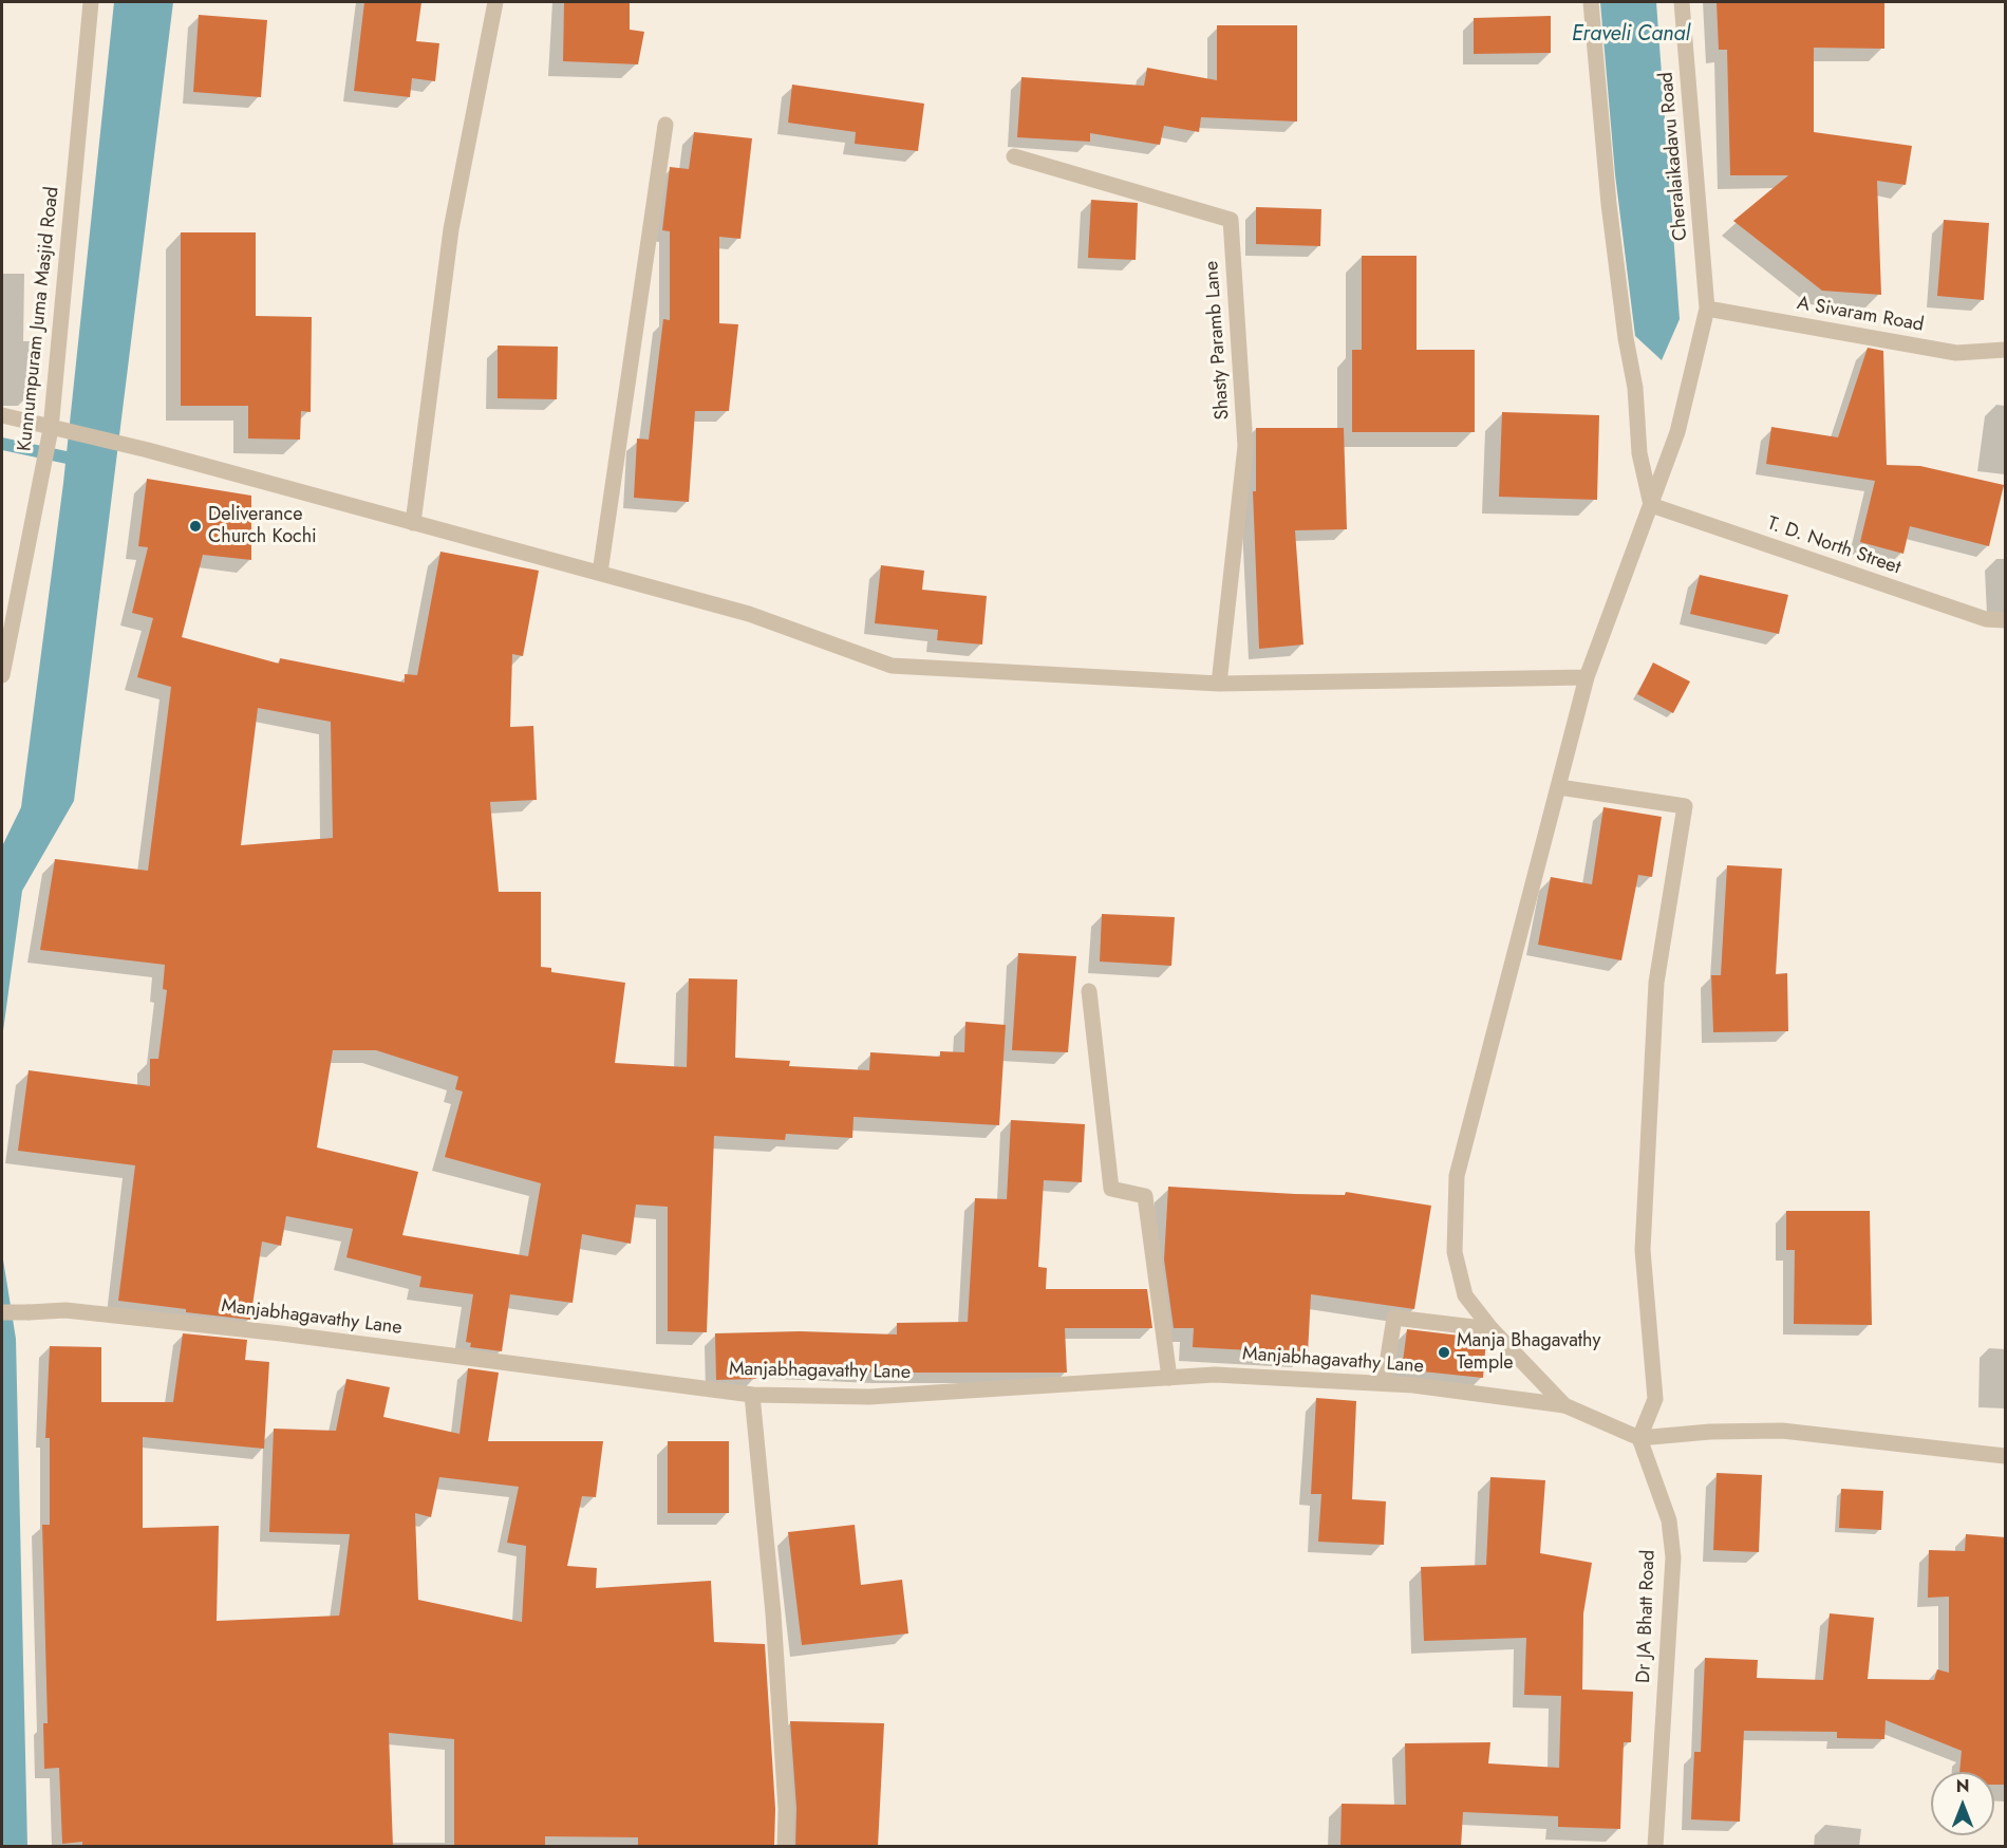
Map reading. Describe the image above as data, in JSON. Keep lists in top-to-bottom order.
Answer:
{
  "streets": {
    "street": [
      "Cheralaikadavu Road",
      "A Sivaram Road",
      "Kunnumpuram Juma Masjid Road",
      "Shasty Paramb Lane",
      "T. D. North Street",
      "Manjabhagavathy Lane",
      "Dr JA Bhatt Road"
    ]
  },
  "crossings": [
    ["Cheralaikadavu Road", "A Sivaram Road"],
    ["Cheralaikadavu Road", "T. D. North Street"],
    ["Cheralaikadavu Road", "Manjabhagavathy Lane"]
  ],
  "water": ["Eraveli Canal"],
  "places": ["Deliverance Church Kochi", "Manja Bhagavathy Temple"],
  "north": "top"
}
